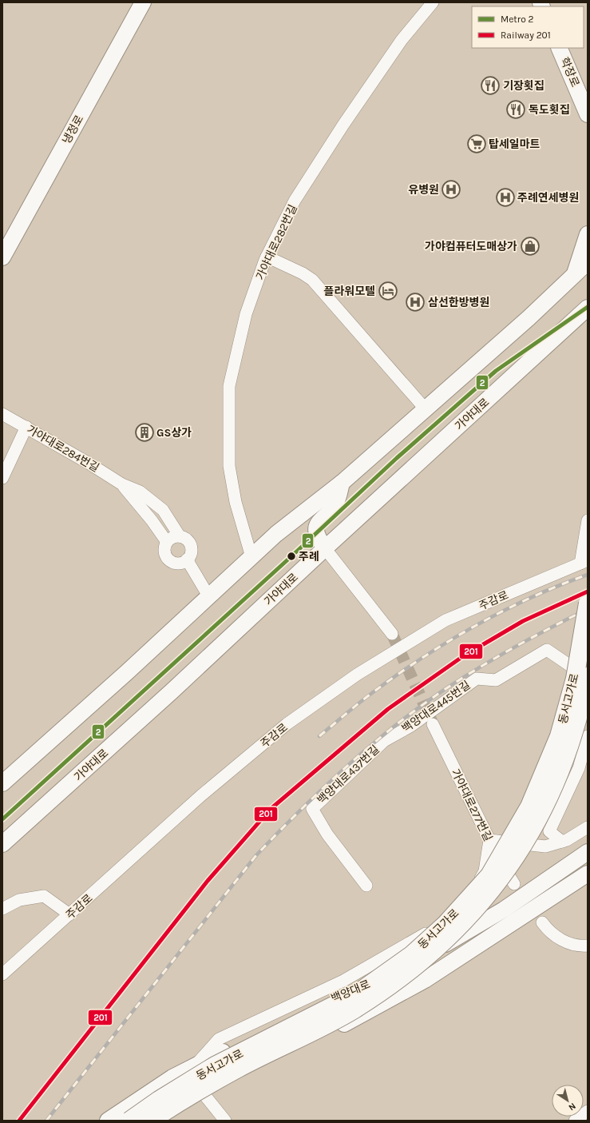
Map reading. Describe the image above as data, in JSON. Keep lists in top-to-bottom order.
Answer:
{
  "streets": {
    "highway": ["동서고가로"],
    "main road": [
      "학장로",
      "냉정로",
      "가야대로",
      "백양대로"
    ],
    "street": [
      "가야대로282번길",
      "가야대로284번길",
      "주감로",
      "백양대로445번길",
      "백양대로437번길",
      "가야대로277번길"
    ]
  },
  "crossings": [
    ["동서고가로", "백양대로445번길"],
    ["백양대로445번길", "백양대로437번길"]
  ],
  "places": {
    "restaurant": ["기장횟집", "독도횟집"],
    "supermarket": ["탑세일마트"],
    "hospital": ["유병원", "주례연세병원", "삼선한방병원"],
    "shop": ["가야컴퓨터도매상가"],
    "hotel": ["플라워모텔"],
    "building": ["GS상가"],
    "other": ["주례"]
  },
  "lines": ["metro line 2", "rail line 201"],
  "legend": ["Metro 2", "Railway 201"],
  "north": "bottom right"
}
